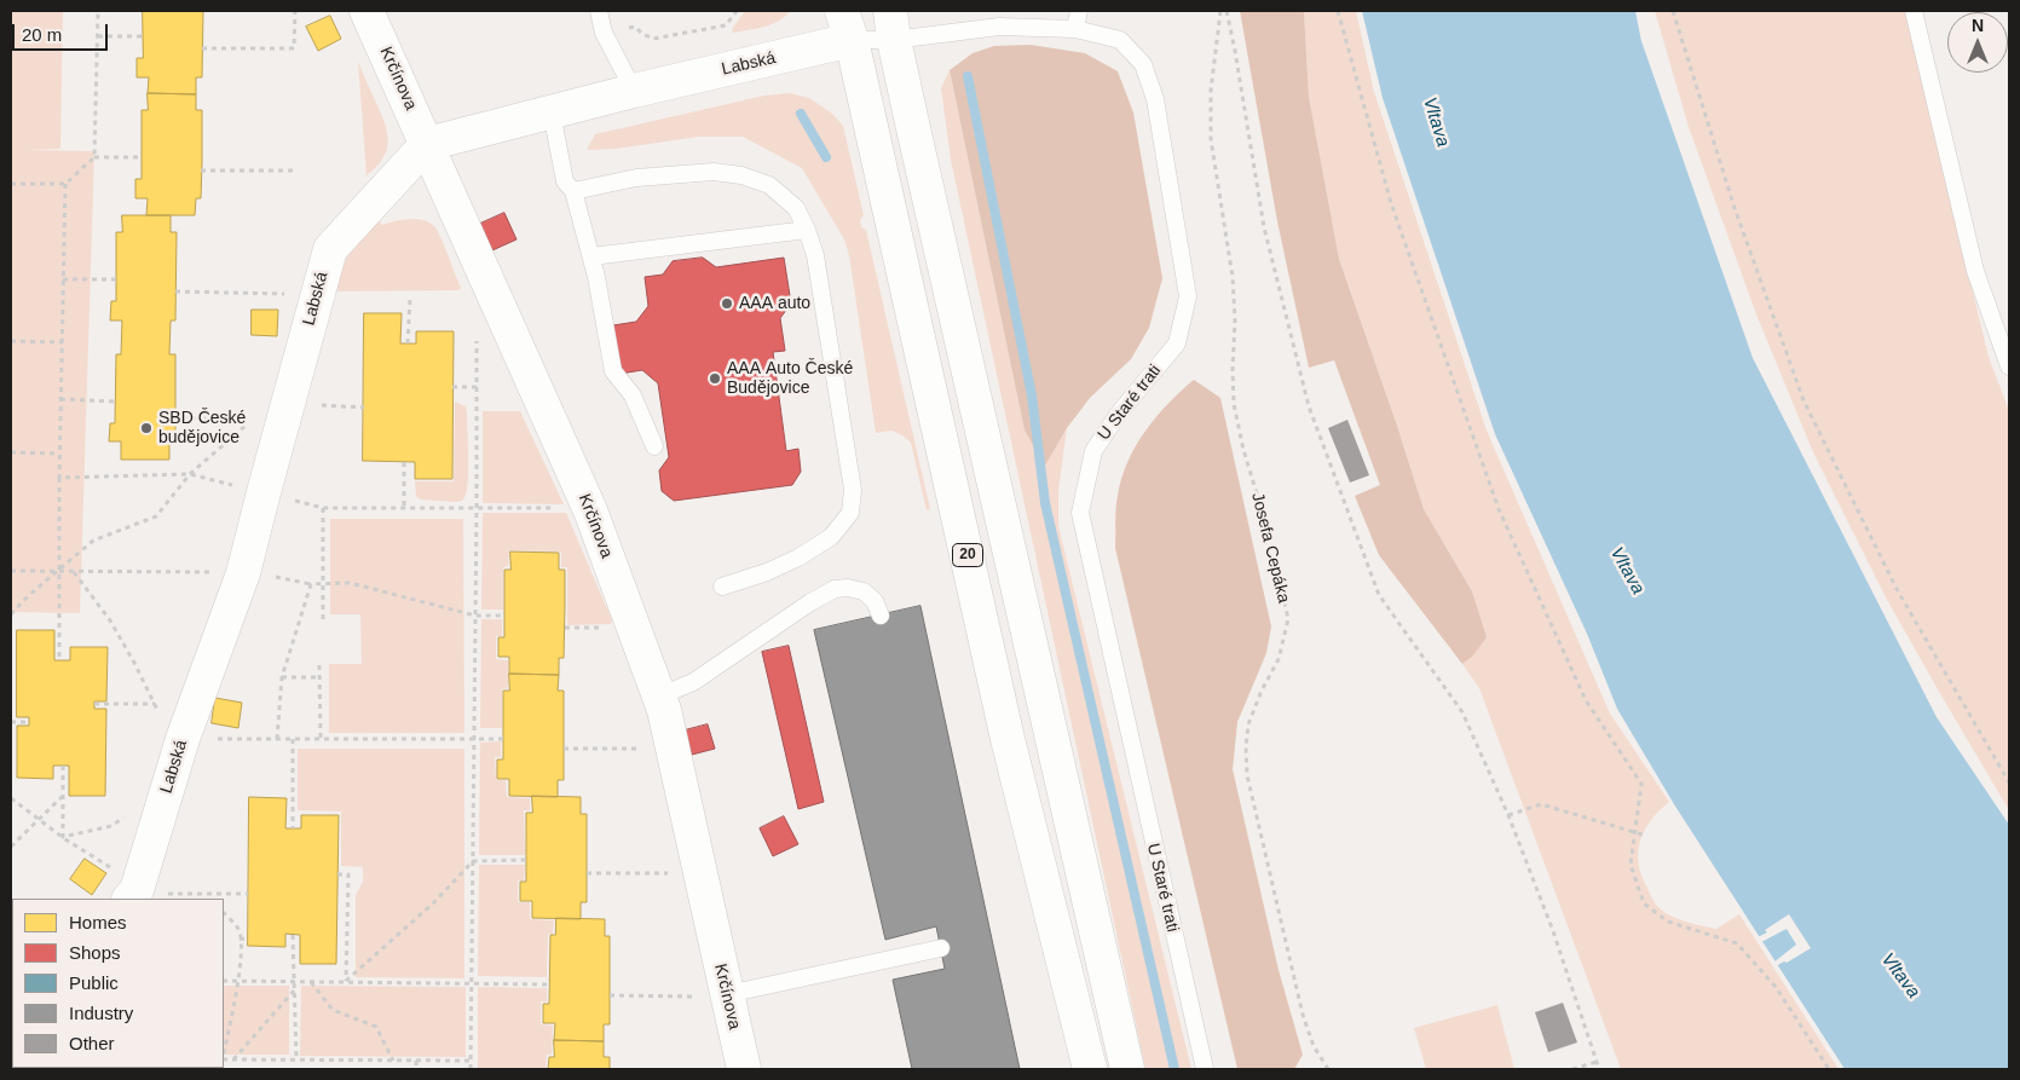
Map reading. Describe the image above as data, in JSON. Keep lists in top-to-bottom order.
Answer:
{
  "streets": {
    "street": ["Labská", "Krčínova", "20"],
    "lane": ["U Staré trati"],
    "path": ["Josefa Cepáka"]
  },
  "crossings": [
    ["Labská", "Krčínova"],
    ["Labská", "U Staré trati"],
    ["Labská", "20"],
    ["U Staré trati", "20"]
  ],
  "water": ["Vltava"],
  "places": ["AAA auto", "AAA Auto České Budějovice", "SBD České budějovice"],
  "legend": [
    "Homes",
    "Shops",
    "Public",
    "Industry",
    "Other"
  ],
  "scale_bar": "20 m",
  "north": "top"
}
